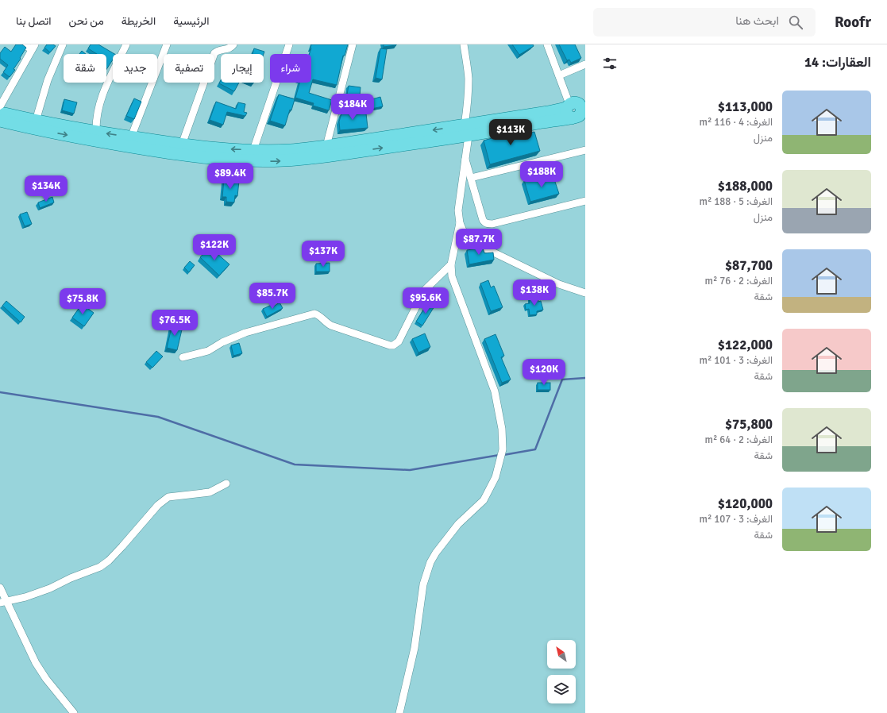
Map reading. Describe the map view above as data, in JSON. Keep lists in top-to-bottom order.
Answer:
{
  "north": "top left",
  "page": {
    "header": "Roofr",
    "search": "ابحث هنا",
    "nav": [
      "الرئيسية",
      "الخريطة",
      "من نحن",
      "اتصل بنا"
    ],
    "heading": "العقارات: 14",
    "chip": [
      "شراء",
      "إيجار",
      "تصفية",
      "جديد",
      "شقة"
    ],
    "list": [
      {
        "name": "$113,000",
        "note": "الغرف: 4 · 116 m² · منزل"
      },
      {
        "name": "$188,000",
        "note": "الغرف: 5 · 188 m² · منزل"
      },
      {
        "name": "$87,700",
        "note": "الغرف: 2 · 76 m² · شقة"
      },
      {
        "name": "$122,000",
        "note": "الغرف: 3 · 101 m² · شقة"
      },
      {
        "name": "$75,800",
        "note": "الغرف: 2 · 64 m² · شقة"
      },
      {
        "name": "$120,000",
        "note": "الغرف: 3 · 107 m² · شقة"
      }
    ],
    "price": [
      "$184K",
      "$113K",
      "$188K",
      "$89.4K",
      "$134K",
      "$87.7K",
      "$122K",
      "$137K",
      "$138K",
      "$85.7K",
      "$95.6K",
      "$75.8K",
      "$76.5K",
      "$120K"
    ]
  }
}
